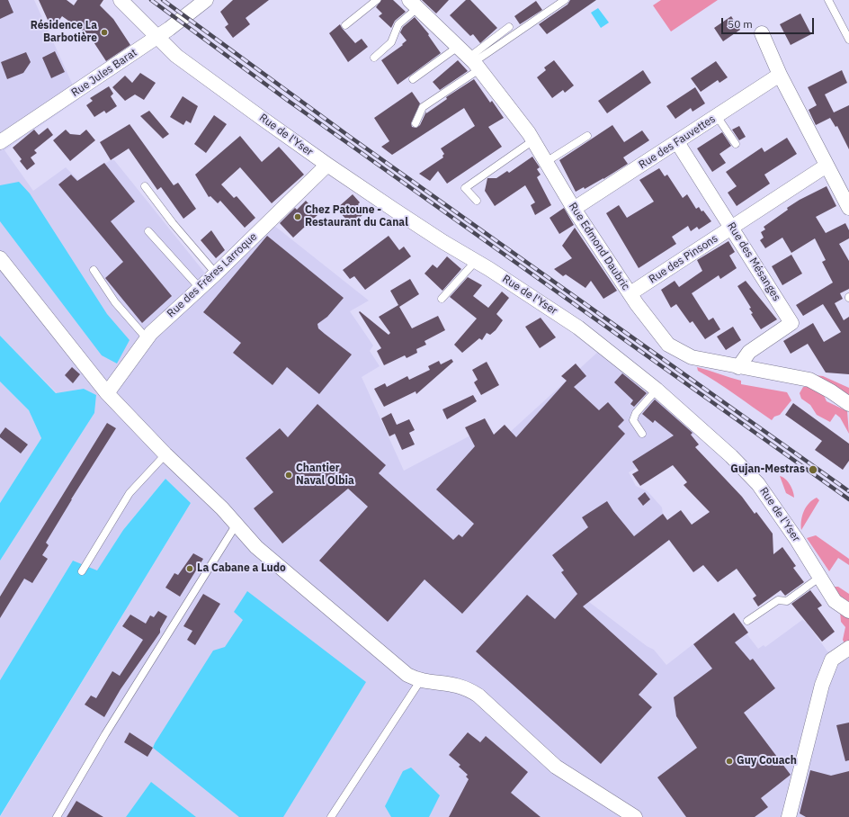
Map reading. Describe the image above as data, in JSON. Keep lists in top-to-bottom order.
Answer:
{
  "streets": {
    "street": [
      "Rue Jules Barat",
      "Rue de l'Yser",
      "Rue des Fauvettes",
      "Rue Edmond Daubric",
      "Rue des Pinsons",
      "Rue des Mésanges",
      "Rue des Frères Larroque"
    ]
  },
  "crossings": [
    ["Rue Jules Barat", "Rue de l'Yser"],
    ["Rue de l'Yser", "Rue des Frères Larroque"],
    ["Rue des Fauvettes", "Rue Edmond Daubric"],
    ["Rue des Fauvettes", "Rue des Mésanges"],
    ["Rue Edmond Daubric", "Rue des Pinsons"],
    ["Rue Edmond Daubric", "Rue des Mésanges"],
    ["Rue des Pinsons", "Rue des Mésanges"]
  ],
  "places": [
    "Résidence La Barbotière",
    "Chez Patoune - Restaurant du Canal",
    "Gujan-Mestras",
    "Chantier Naval Olbia",
    "La Cabane a Ludo",
    "Guy Couach"
  ],
  "scale_bar": "50 m"
}
